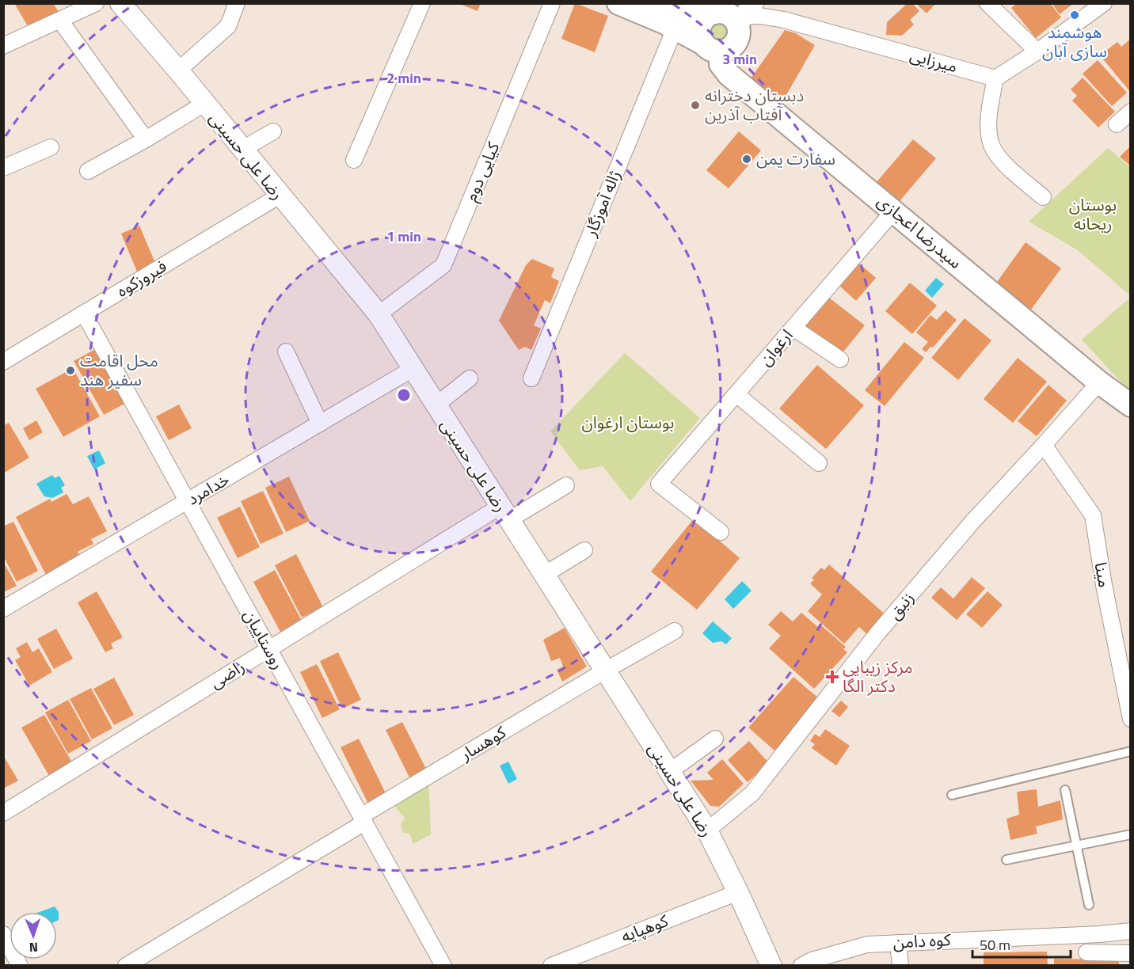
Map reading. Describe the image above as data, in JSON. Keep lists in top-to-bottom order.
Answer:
{
  "streets": {
    "main road": ["سیدرضا اعجازی"],
    "street": [
      "میرزایی",
      "رضا علی حسینی",
      "کیایی دوم",
      "ژاله آموزگار",
      "فیروزکوه",
      "ارغوان",
      "خدامرد",
      "مینا",
      "زنبق",
      "روستاییان",
      "راضی",
      "کوهسار",
      "کوهپایه",
      "کوه دامن"
    ]
  },
  "crossings": [
    ["میرزایی", "سیدرضا اعجازی"],
    ["رضا علی حسینی", "کیایی دوم"],
    ["رضا علی حسینی", "فیروزکوه"],
    ["رضا علی حسینی", "خدامرد"],
    ["رضا علی حسینی", "زنبق"],
    ["رضا علی حسینی", "راضی"],
    ["رضا علی حسینی", "کوهسار"],
    ["رضا علی حسینی", "کوهپایه"],
    ["سیدرضا اعجازی", "ارغوان"],
    ["سیدرضا اعجازی", "زنبق"],
    ["فیروزکوه", "روستاییان"],
    ["خدامرد", "روستاییان"],
    ["مینا", "زنبق"],
    ["روستاییان", "راضی"],
    ["روستاییان", "کوهسار"]
  ],
  "parks": ["بوستان ریحانه", "بوستان ارغوان"],
  "places": {
    "other": [
      "هوشمند سازی آبان",
      "دبستان دخترانه آفتاب آذرین",
      "سفارت یمن",
      "محل اقامت سفیر هند"
    ],
    "health": ["مرکز زیبایی دکتر الگا"]
  },
  "scale_bar": "50 m",
  "north": "bottom",
  "rings": ["3 min", "2 min", "1 min"]
}
